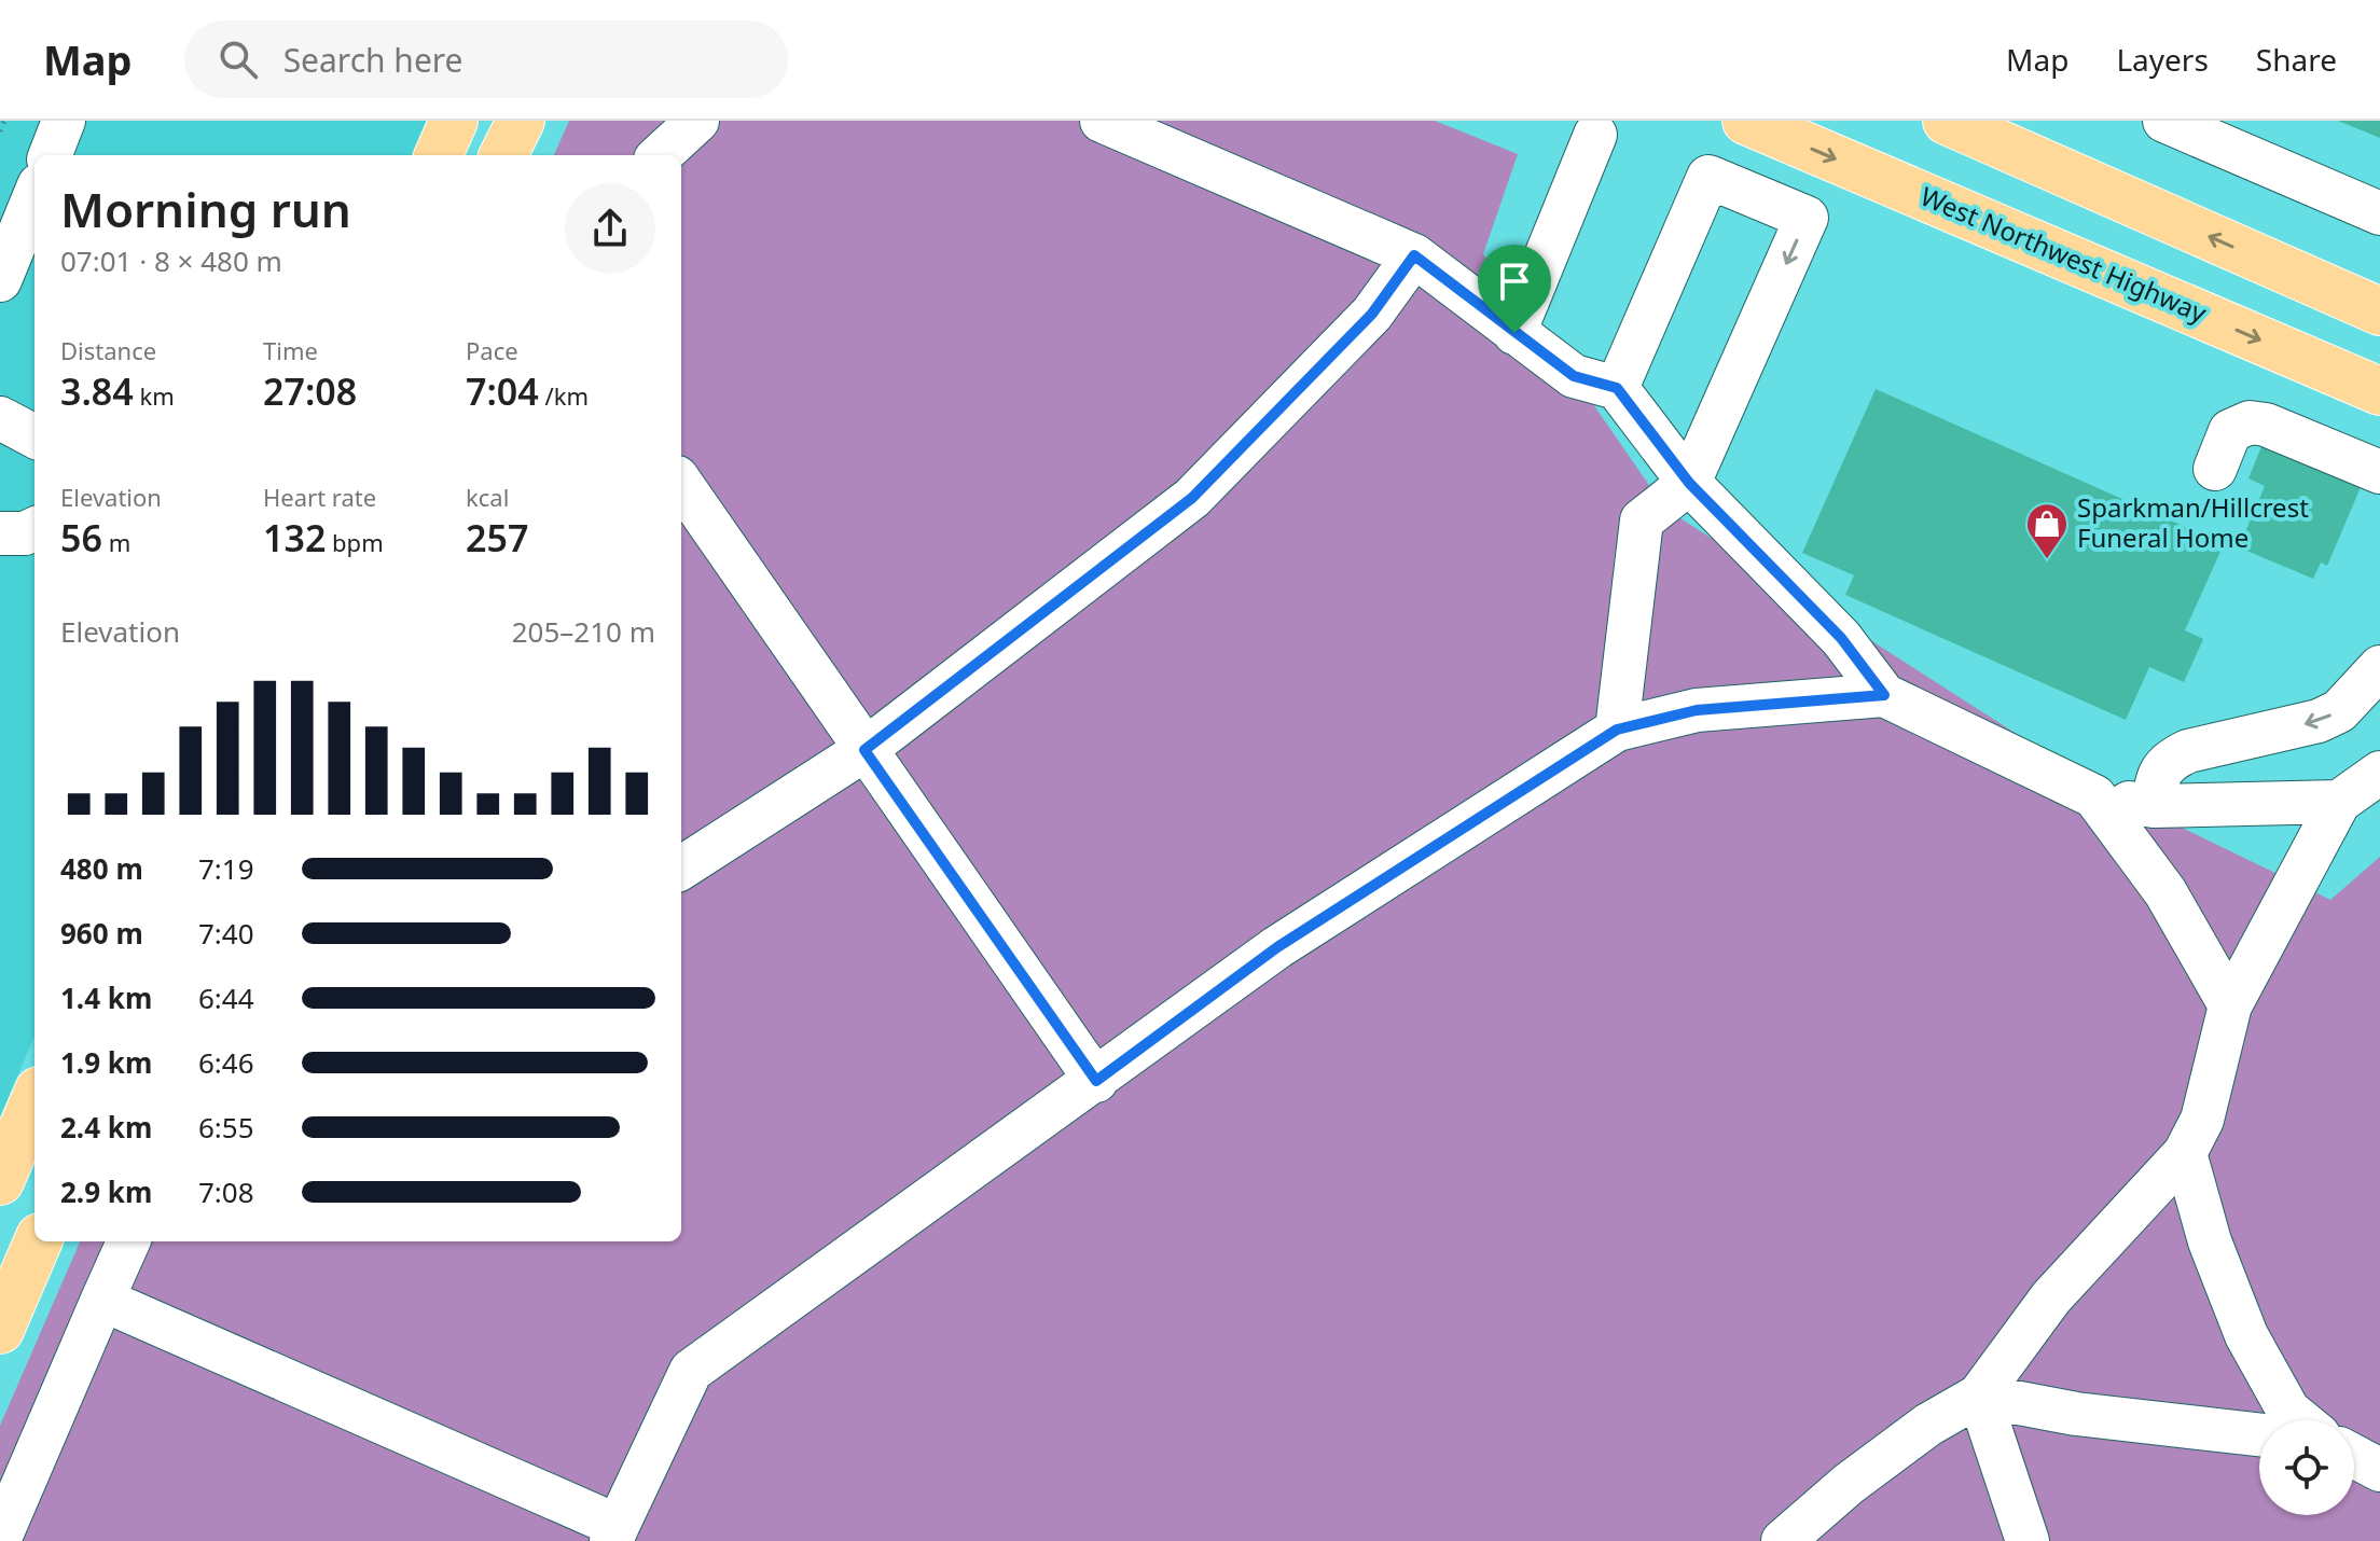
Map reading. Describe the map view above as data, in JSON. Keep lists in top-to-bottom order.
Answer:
{
  "streets": {
    "main road": ["West Northwest Highway"]
  },
  "places": {
    "shop": ["Sparkman/Hillcrest Funeral Home"]
  },
  "page": {
    "header": "Map",
    "search": "Search here",
    "nav": ["Map", "Layers", "Share"],
    "heading": ["Morning run", "07:01 · 8 × 480 m"],
    "stats": [
      ["Distance", "3.84 km"],
      ["Time", "27:08"],
      ["Pace", "7:04 /km"],
      ["Elevation", "56 m"],
      ["Heart rate", "132 bpm"],
      ["kcal", "257"]
    ],
    "chart": ["Elevation", "205–210 m"],
    "list": [
      {
        "name": "480 m",
        "note": "7:19"
      },
      {
        "name": "960 m",
        "note": "7:40"
      },
      {
        "name": "1.4 km",
        "note": "6:44"
      },
      {
        "name": "1.9 km",
        "note": "6:46"
      },
      {
        "name": "2.4 km",
        "note": "6:55"
      },
      {
        "name": "2.9 km",
        "note": "7:08"
      }
    ]
  }
}
